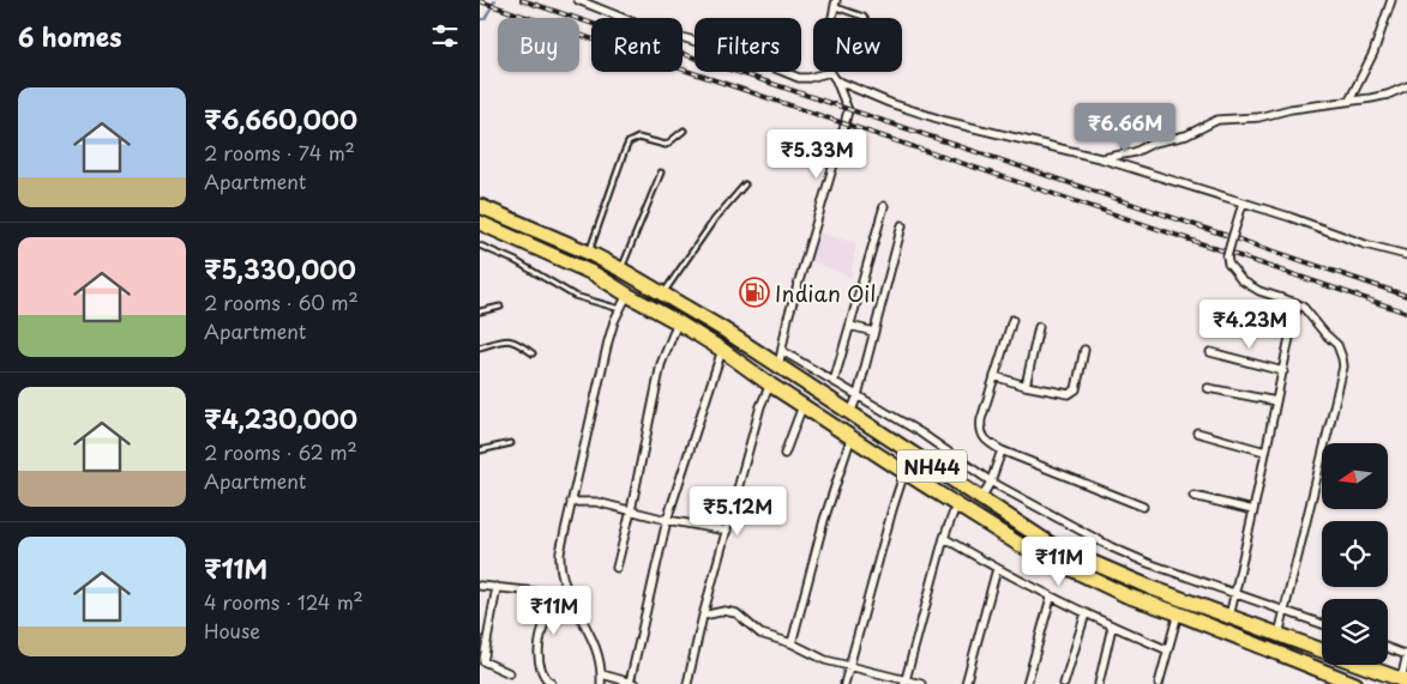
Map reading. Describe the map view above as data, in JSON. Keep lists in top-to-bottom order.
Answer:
{
  "streets": {
    "highway": ["NH44"]
  },
  "places": {
    "fuel station": ["Indian Oil"]
  },
  "north": "left",
  "page": {
    "heading": "6 homes",
    "chip": [
      "Buy",
      "Rent",
      "Filters",
      "New"
    ],
    "list": [
      {
        "name": "₹6,660,000",
        "note": "2 rooms · 74 m² · Apartment"
      },
      {
        "name": "₹5,330,000",
        "note": "2 rooms · 60 m² · Apartment"
      },
      {
        "name": "₹4,230,000",
        "note": "2 rooms · 62 m² · Apartment"
      },
      {
        "name": "₹11M",
        "note": "4 rooms · 124 m² · House"
      }
    ],
    "price": [
      "₹6.66M",
      "₹5.33M",
      "₹4.23M",
      "₹5.12M",
      "₹11M",
      "₹11M"
    ]
  }
}
